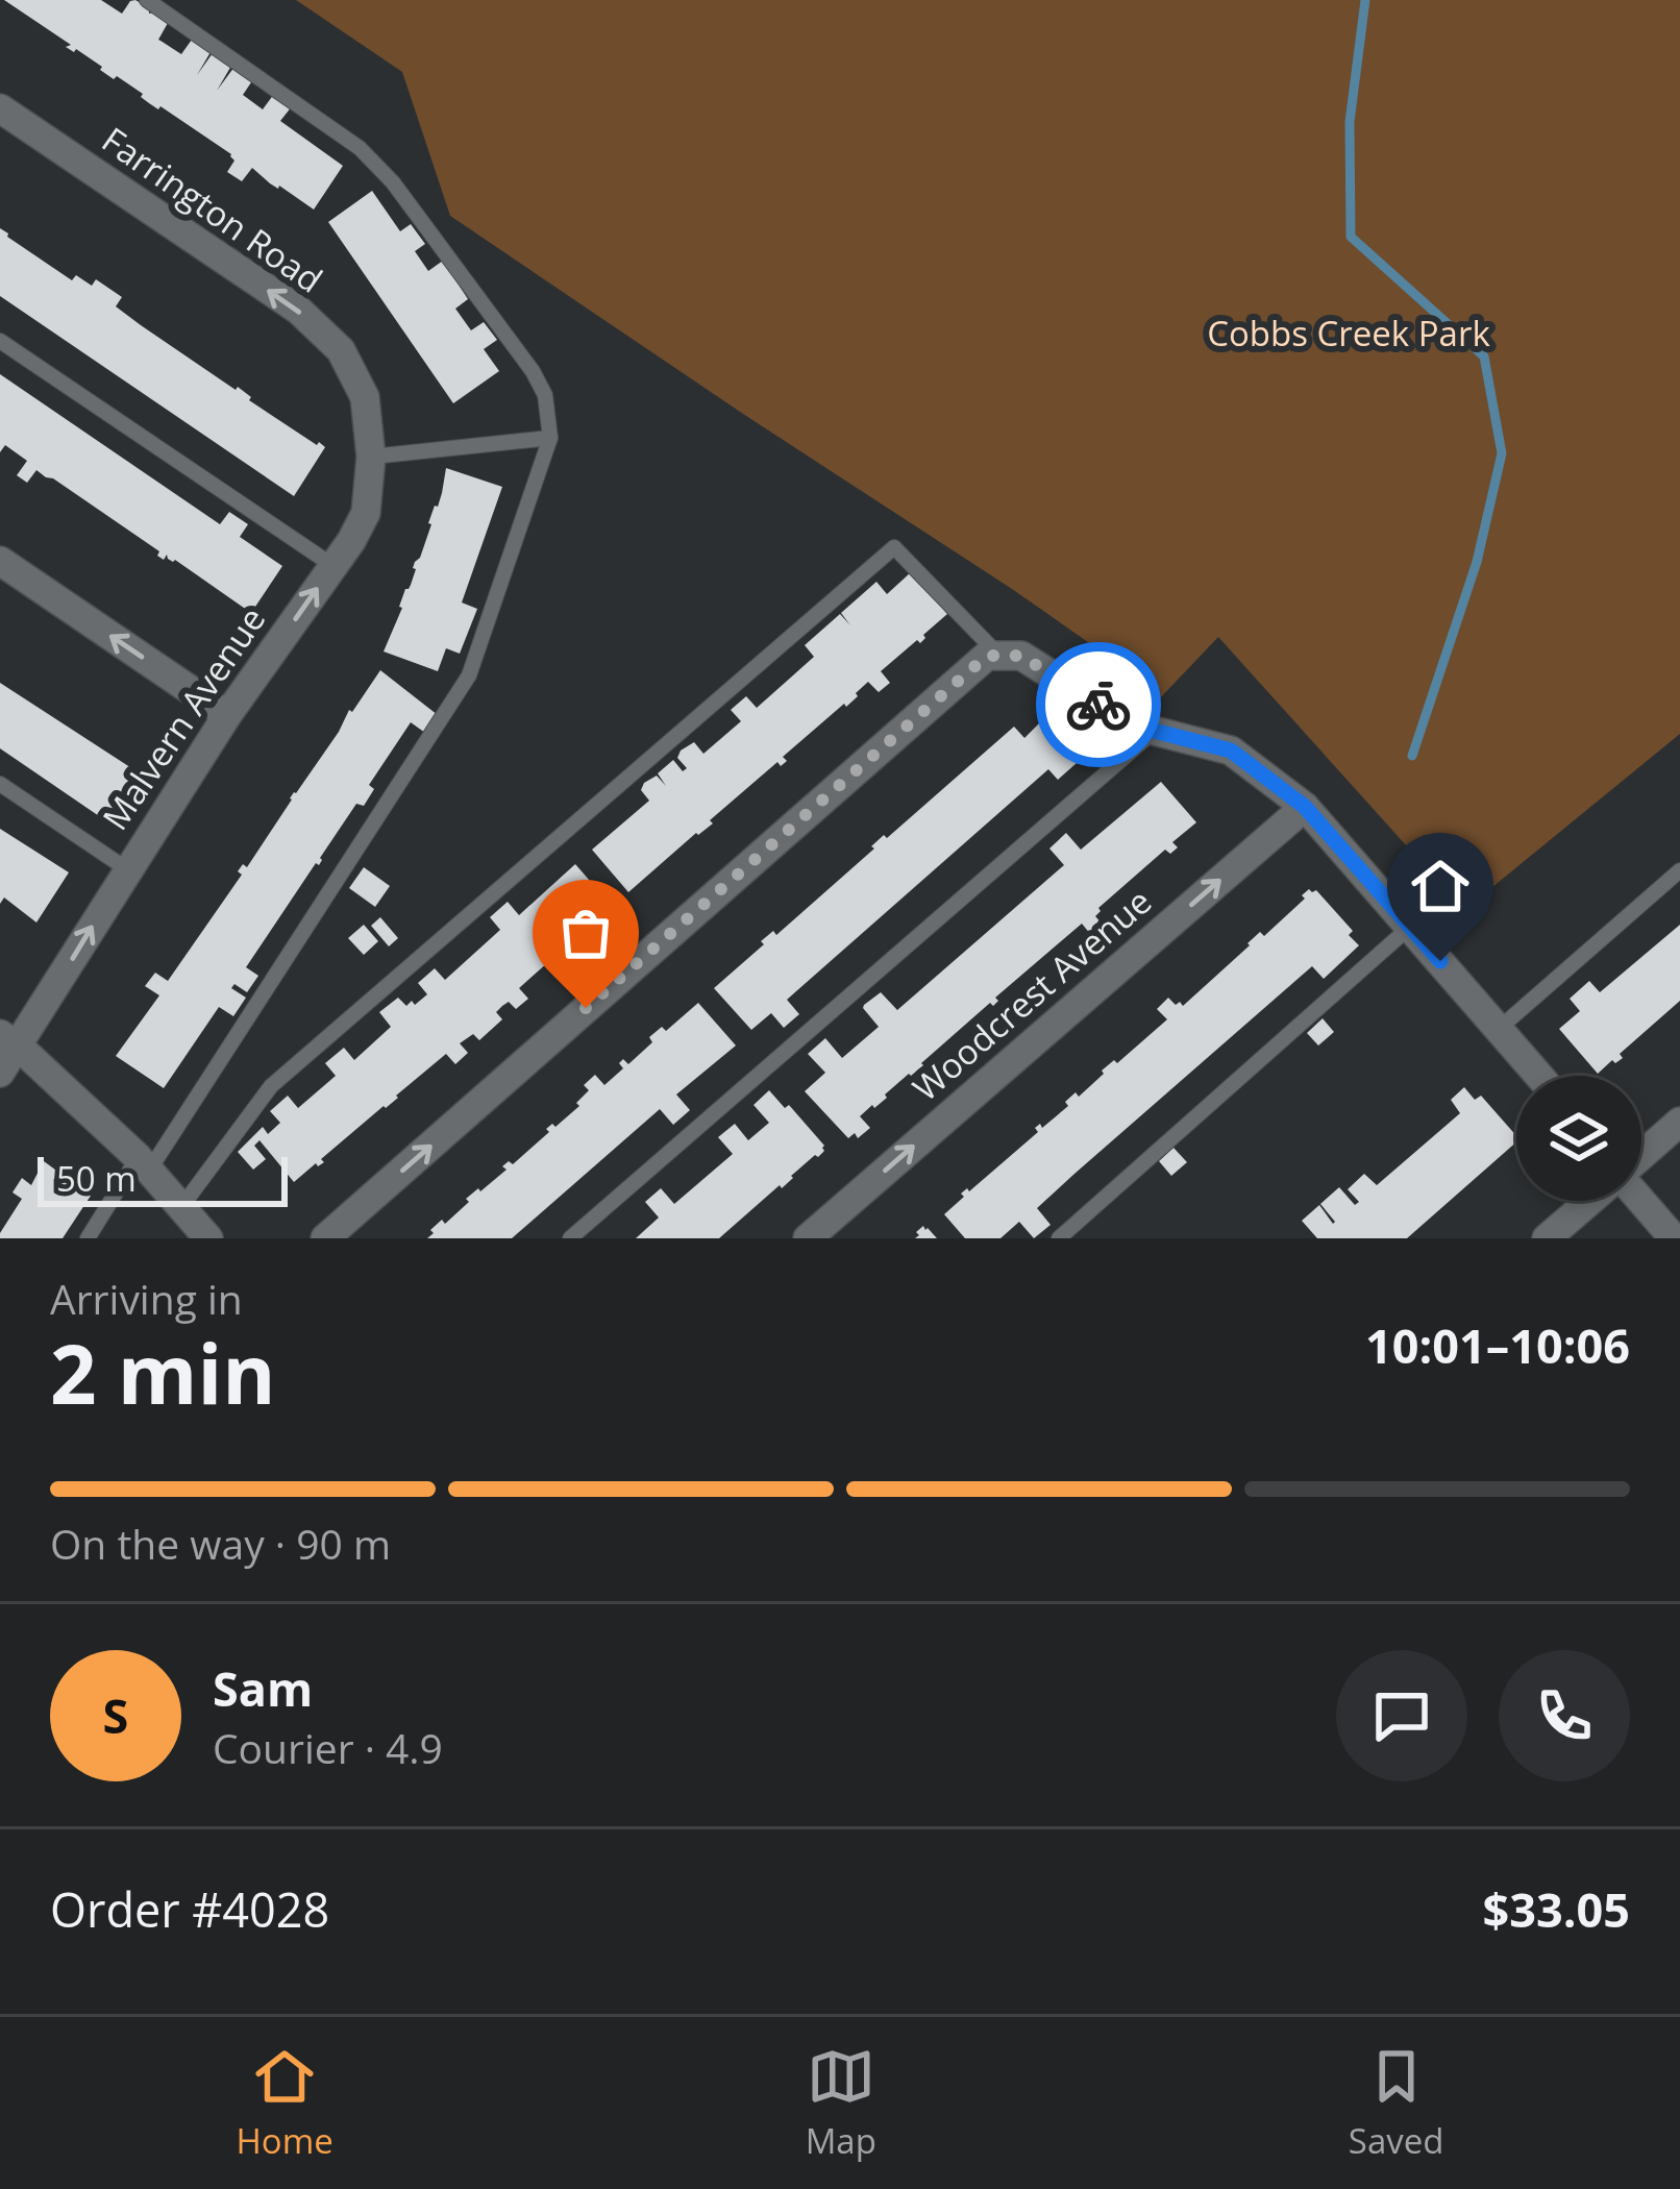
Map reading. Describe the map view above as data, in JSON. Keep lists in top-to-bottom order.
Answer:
{
  "streets": {
    "street": ["Farrington Road", "Malvern Avenue", "Woodcrest Avenue"]
  },
  "crossings": [
    ["Farrington Road", "Malvern Avenue"]
  ],
  "one_way": ["Farrington Road", "Malvern Avenue", "Woodcrest Avenue"],
  "parks": ["Cobbs Creek Park"],
  "scale_bar": "50 m",
  "page": {
    "scale": "50 m",
    "heading": ["2 min", "Arriving in", "10:01–10:06"],
    "panel": [
      "Sam",
      "Courier · 4.9",
      "Order #4028",
      "$33.05"
    ],
    "bar": "On the way · 90 m",
    "round": "S",
    "tabs": ["Home", "Map", "Saved"]
  }
}
